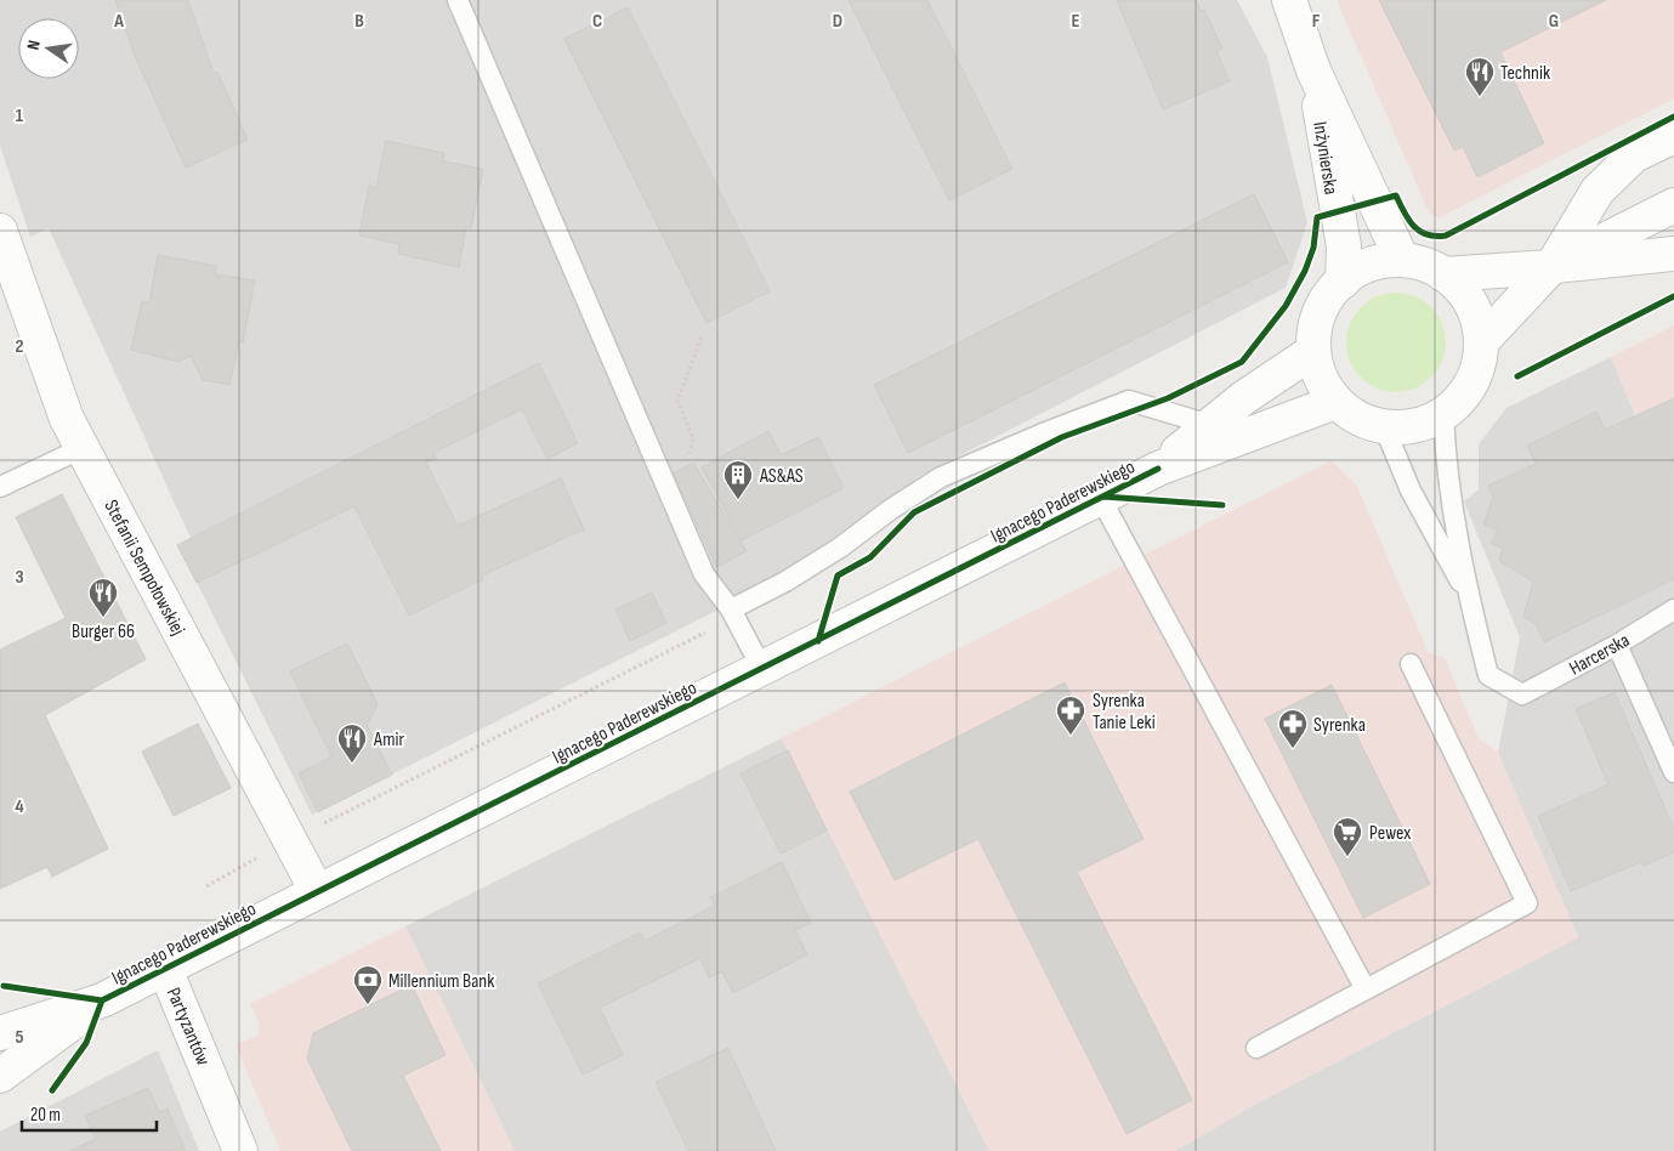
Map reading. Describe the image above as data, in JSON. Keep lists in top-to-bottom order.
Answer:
{
  "streets": {
    "street": [
      "Inżynierska",
      "Ignacego Paderewskiego",
      "Stefanii Sempołowskiej",
      "Partyzantów"
    ],
    "lane": ["Harcerska"]
  },
  "crossings": [
    ["Inżynierska", "Ignacego Paderewskiego"],
    ["Ignacego Paderewskiego", "Stefanii Sempołowskiej"],
    ["Ignacego Paderewskiego", "Partyzantów"]
  ],
  "places": {
    "restaurant": ["Technik", "Burger 66", "Amir"],
    "building": ["AS&AS"],
    "pharmacy": ["Syrenka Tanie Leki", "Syrenka"],
    "supermarket": ["Pewex"],
    "bank": ["Millennium Bank"]
  },
  "scale_bar": "20 m",
  "north": "left",
  "grid": {
    "columns": [
      "A",
      "B",
      "C",
      "D",
      "E",
      "F",
      "G"
    ],
    "rows": [
      "1",
      "2",
      "3",
      "4",
      "5"
    ]
  }
}
